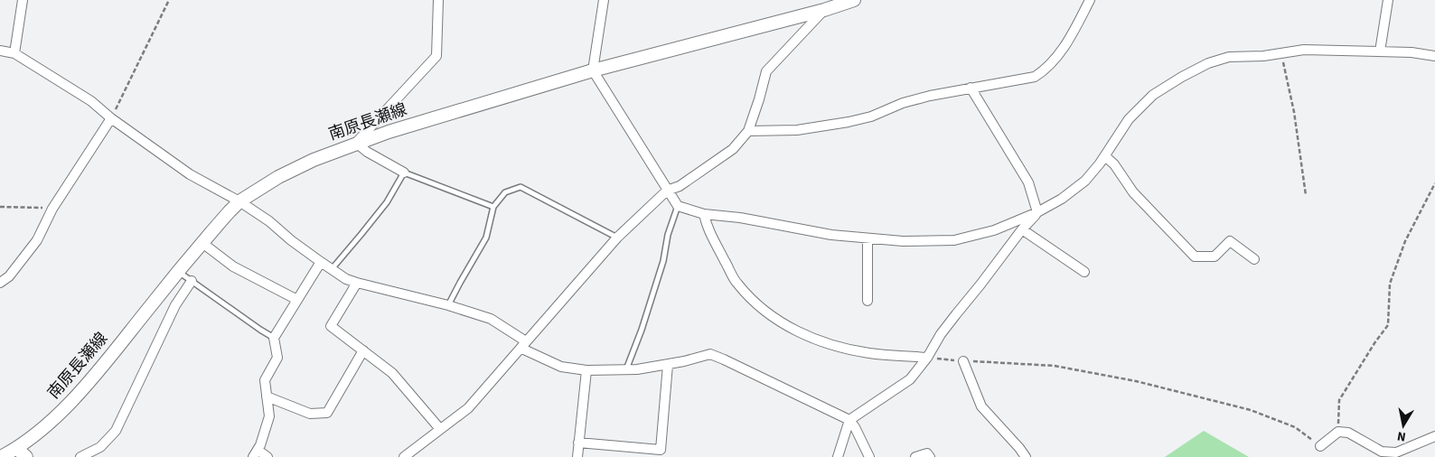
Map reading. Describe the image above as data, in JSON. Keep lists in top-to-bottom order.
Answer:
{
  "streets": {
    "main road": ["南原長瀬線"]
  },
  "north": "bottom"
}
